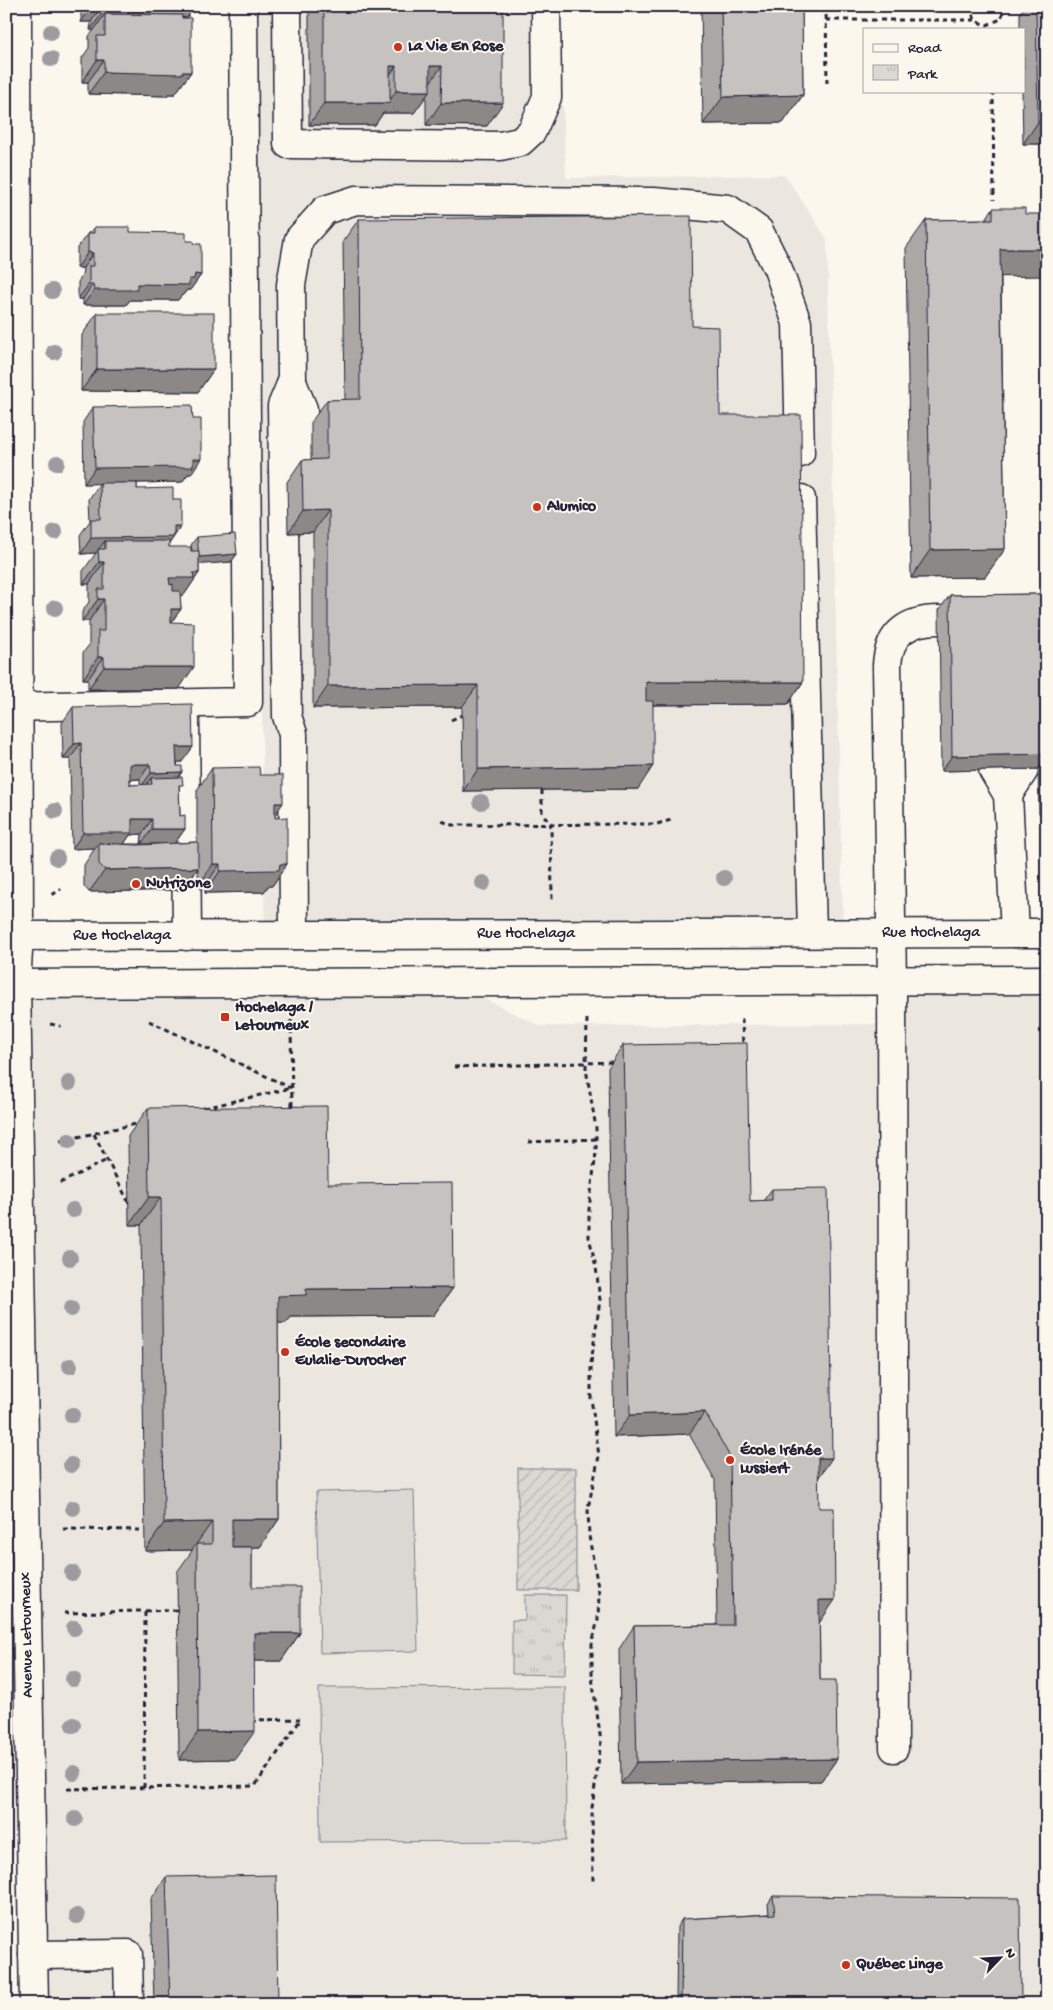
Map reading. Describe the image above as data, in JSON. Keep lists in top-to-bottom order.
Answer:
{
  "streets": {
    "main road": ["Rue Hochelaga", "Avenue Letourneux"]
  },
  "crossings": [
    ["Rue Hochelaga", "Avenue Letourneux"]
  ],
  "places": {
    "other": [
      "La Vie En Rose",
      "Alumico",
      "Nutrizone",
      "École secondaire Eulalie-Durocher",
      "École Irénée Lussiert",
      "Québec Linge"
    ],
    "transit": ["Hochelaga / Letourneux"]
  },
  "legend": ["Road", "Park"],
  "north": "top right"
}
